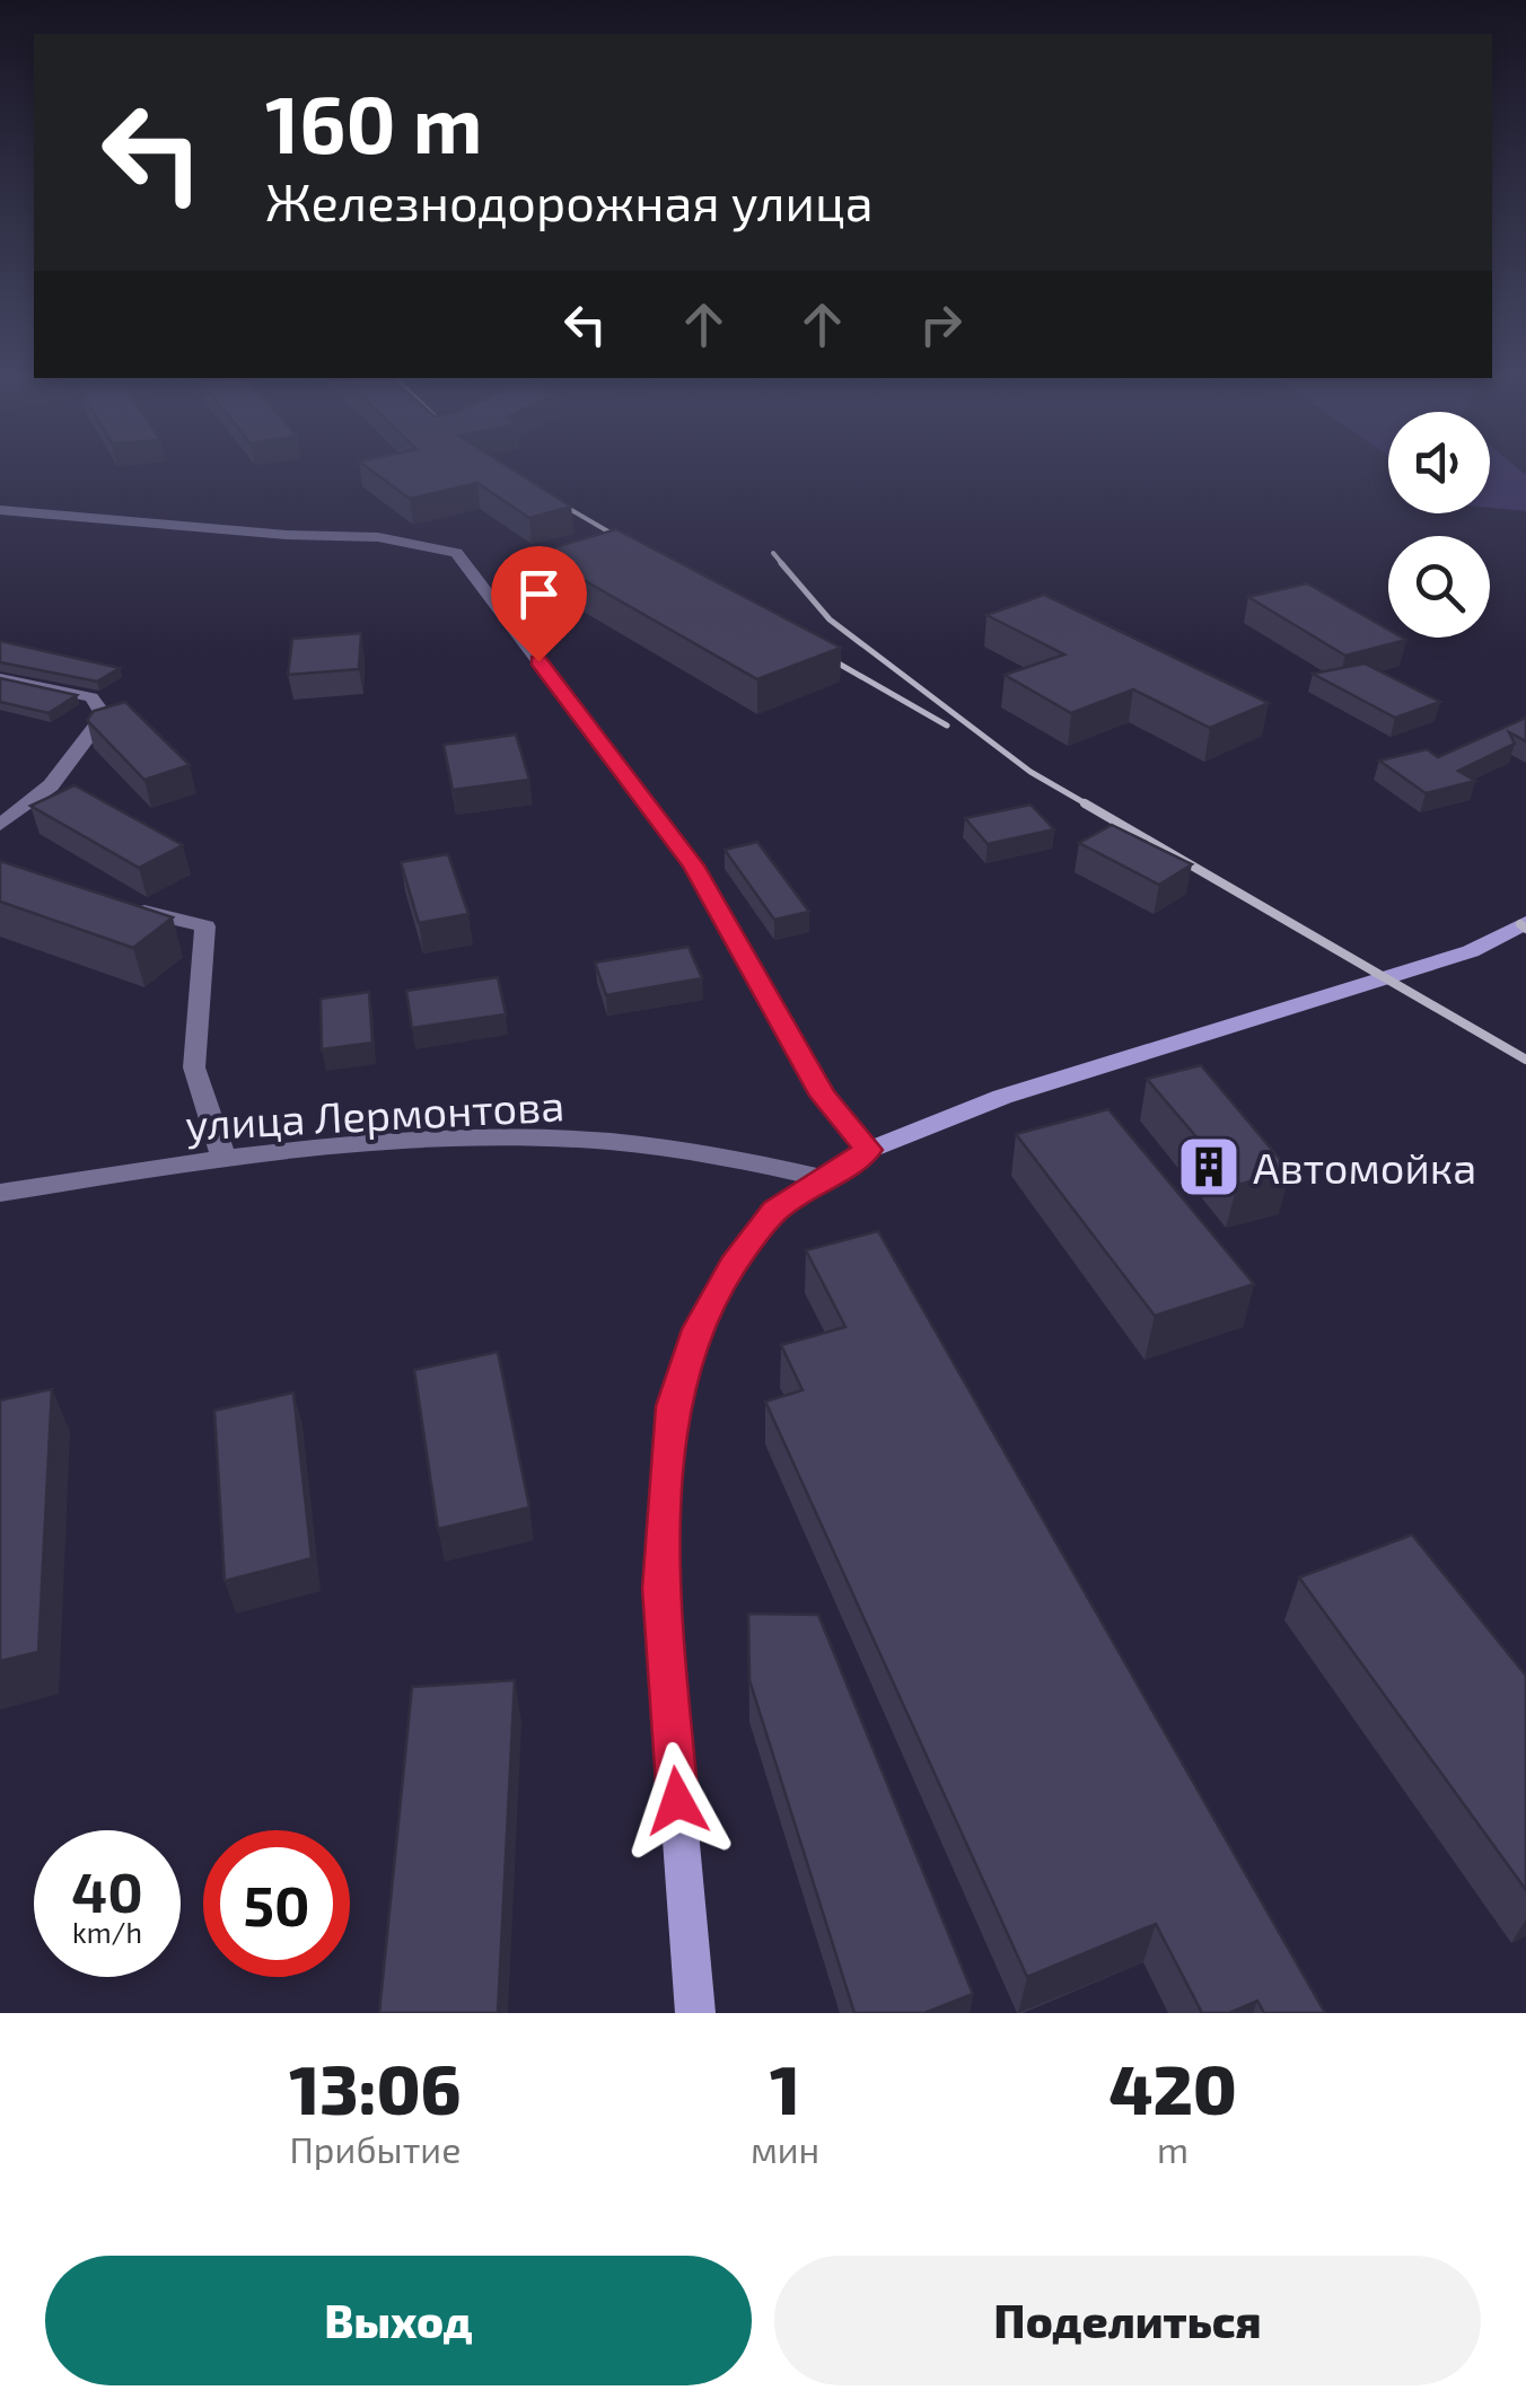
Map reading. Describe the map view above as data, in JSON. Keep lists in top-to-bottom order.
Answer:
{
  "streets": {
    "street": ["улица Лермонтова"]
  },
  "places": {
    "building": ["Автомойка"]
  },
  "page": {
    "turn": ["160 m", "Железнодорожная улица"],
    "speed": "40 km/h",
    "limit": "50",
    "eta": [
      "13:06",
      "Прибытие",
      "1",
      "мин",
      "420",
      "m"
    ],
    "buttons": ["Выход", "Поделиться"]
  }
}
